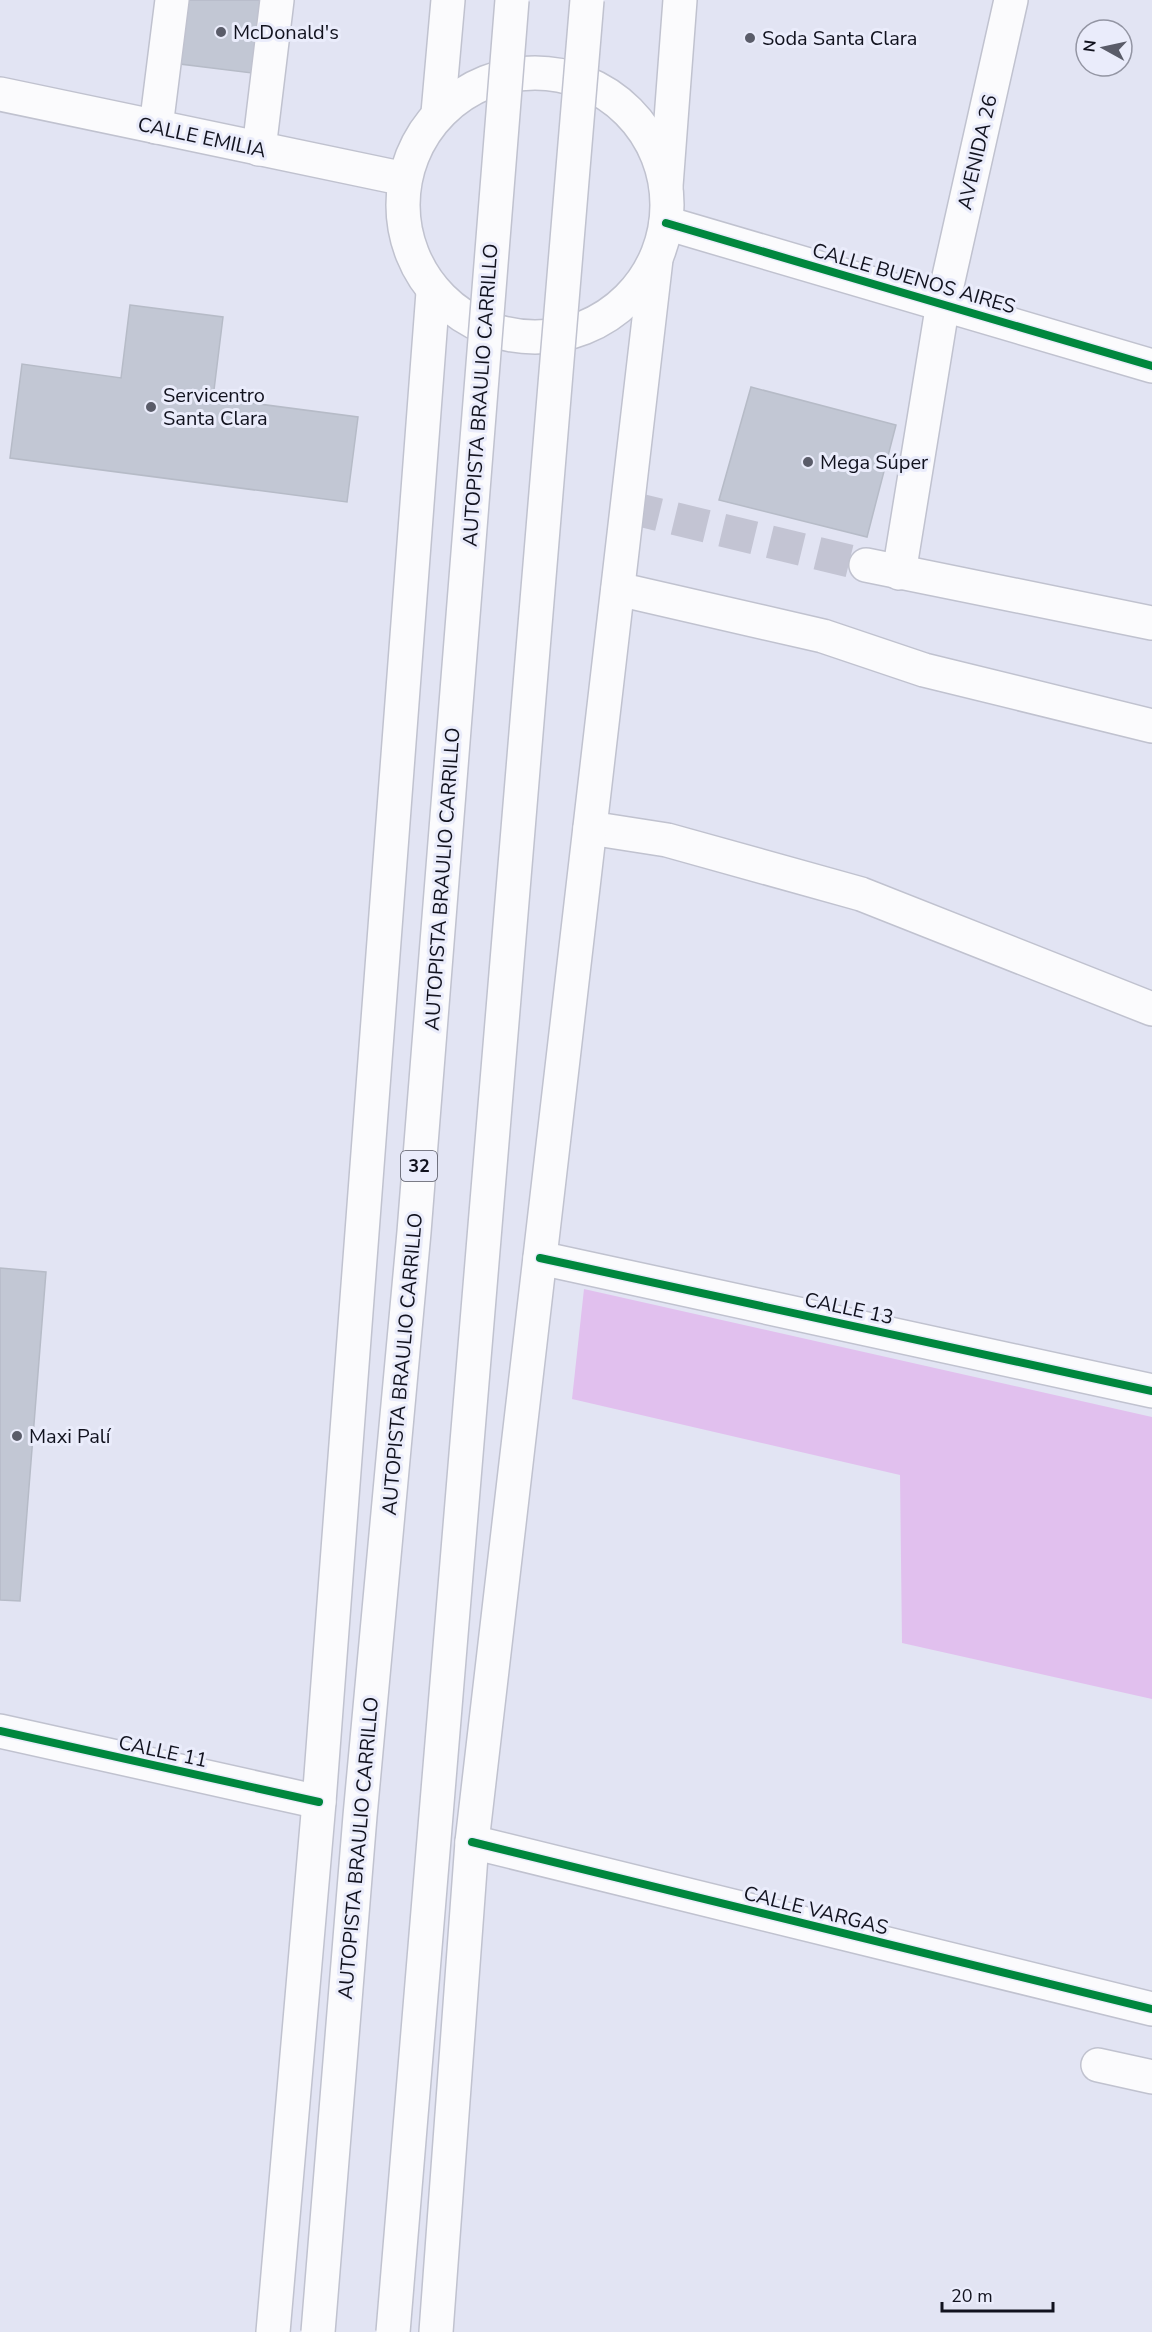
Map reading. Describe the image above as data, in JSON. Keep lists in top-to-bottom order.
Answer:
{
  "streets": {
    "main road": [
      "CALLE EMILIA",
      "AVENIDA 26",
      "CALLE BUENOS AIRES",
      "AUTOPISTA BRAULIO CARRILLO",
      "32",
      "CALLE 13",
      "CALLE 11",
      "CALLE VARGAS"
    ]
  },
  "crossings": [
    ["AVENIDA 26", "CALLE BUENOS AIRES"]
  ],
  "places": [
    "McDonald's",
    "Soda Santa Clara",
    "Servicentro Santa Clara",
    "Mega Súper",
    "Maxi Palí"
  ],
  "scale_bar": "20 m",
  "north": "left"
}
